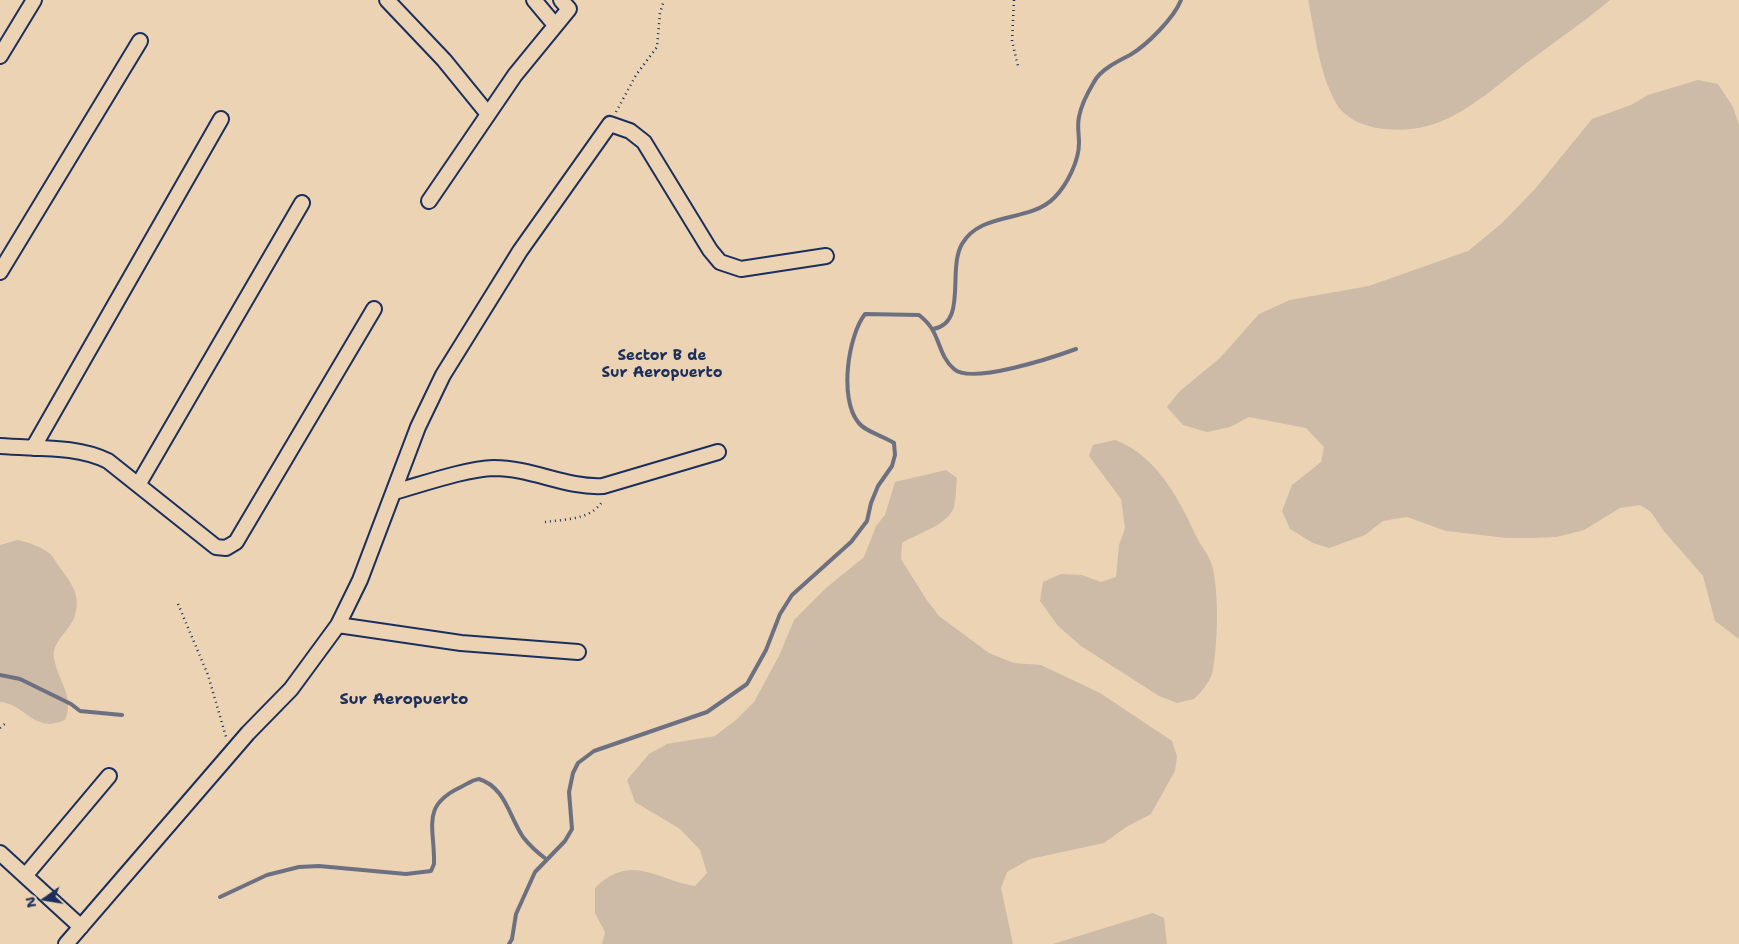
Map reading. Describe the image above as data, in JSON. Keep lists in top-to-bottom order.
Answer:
{
  "districts": ["Sector B de Sur Aeropuerto", "Sur Aeropuerto"],
  "north": "left"
}
